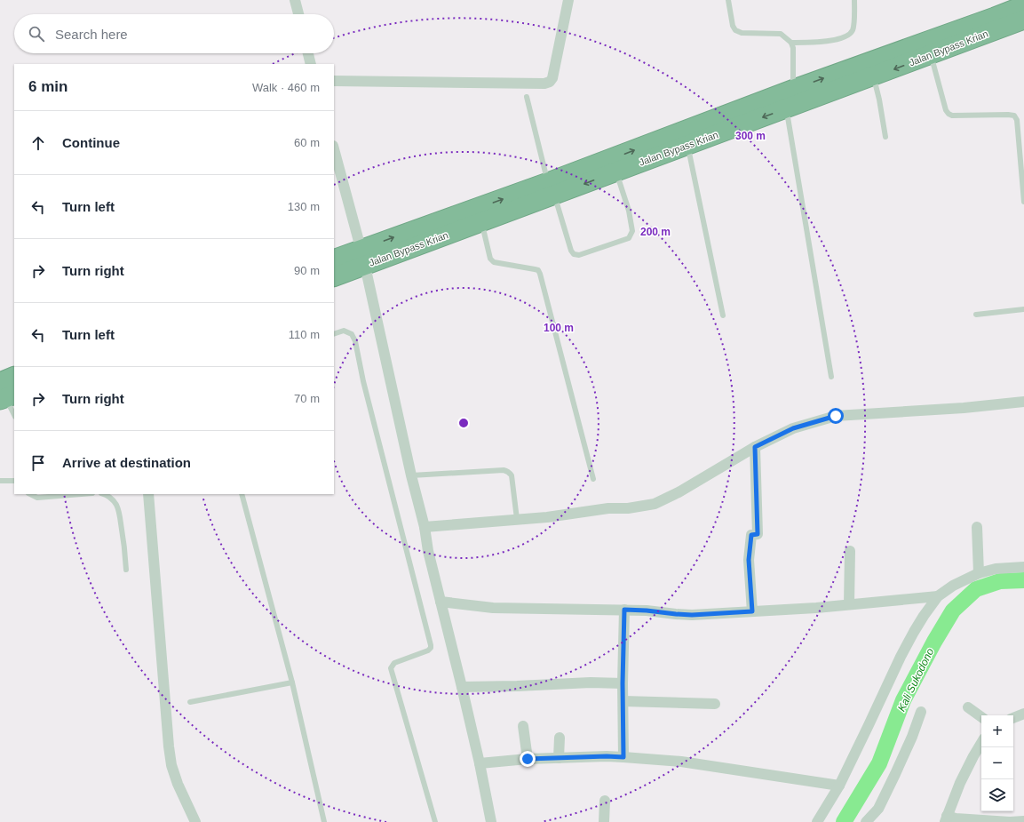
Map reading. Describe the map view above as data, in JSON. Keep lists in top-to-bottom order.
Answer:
{
  "streets": {
    "highway": ["Jalan Bypass Krian"]
  },
  "water": ["Kali Sukodono"],
  "page": {
    "search": "Search here",
    "heading": ["6 min", "Walk · 460 m"],
    "list": [
      ["Continue", "60 m"],
      ["Turn left", "130 m"],
      ["Turn right", "90 m"],
      ["Turn left", "110 m"],
      ["Turn right", "70 m"],
      "Arrive at destination"
    ],
    "map_buttons": ["+", "−"]
  },
  "rings": ["300 m", "200 m", "100 m"]
}
